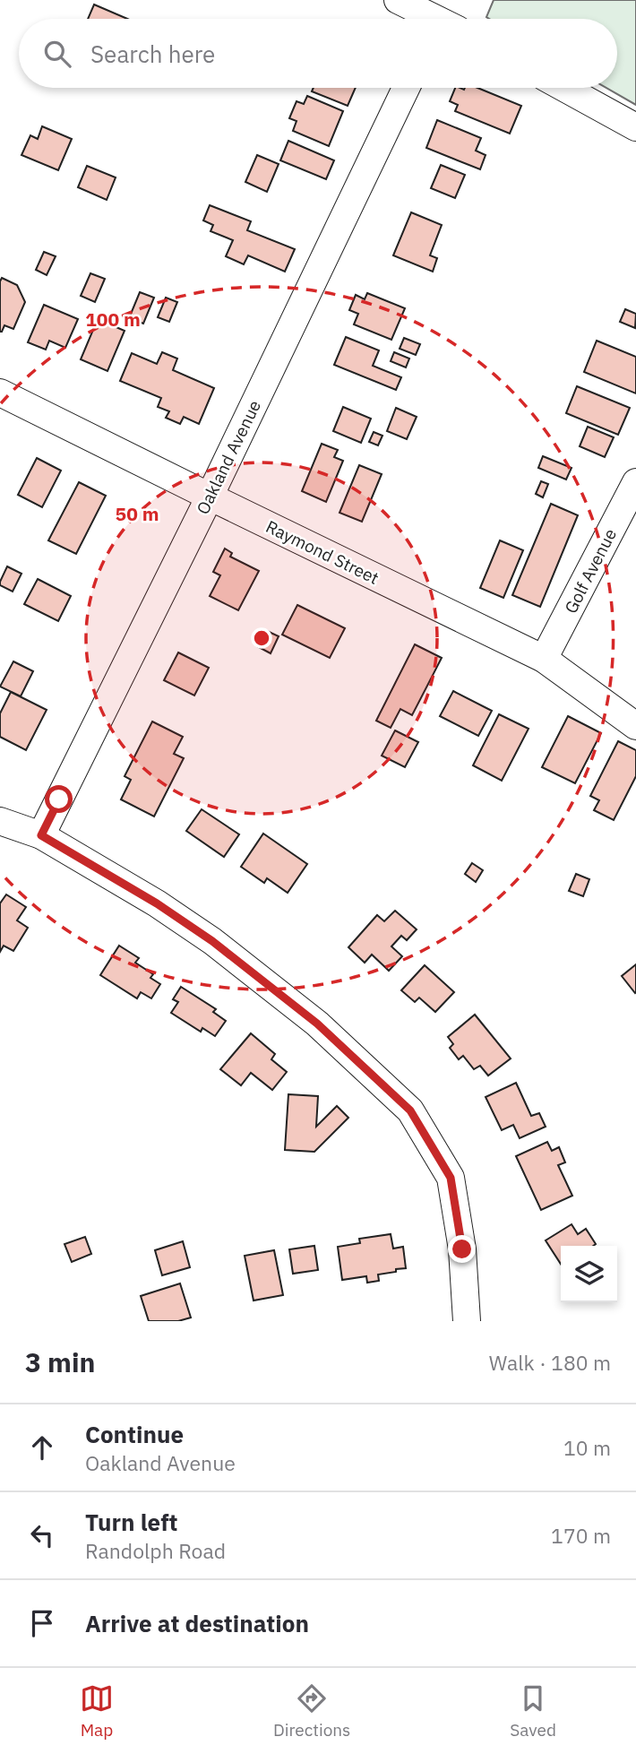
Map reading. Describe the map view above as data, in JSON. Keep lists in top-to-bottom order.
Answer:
{
  "streets": {
    "street": ["Oakland Avenue", "Raymond Street", "Golf Avenue"]
  },
  "crossings": [
    ["Oakland Avenue", "Raymond Street"],
    ["Raymond Street", "Golf Avenue"]
  ],
  "page": {
    "search": "Search here",
    "heading": ["3 min", "Walk · 180 m"],
    "list": [
      ["Continue", "Oakland Avenue", "10 m"],
      ["Turn left", "Randolph Road", "170 m"],
      "Arrive at destination"
    ],
    "nav": ["Map", "Directions", "Saved"]
  },
  "rings": ["100 m", "50 m"]
}
